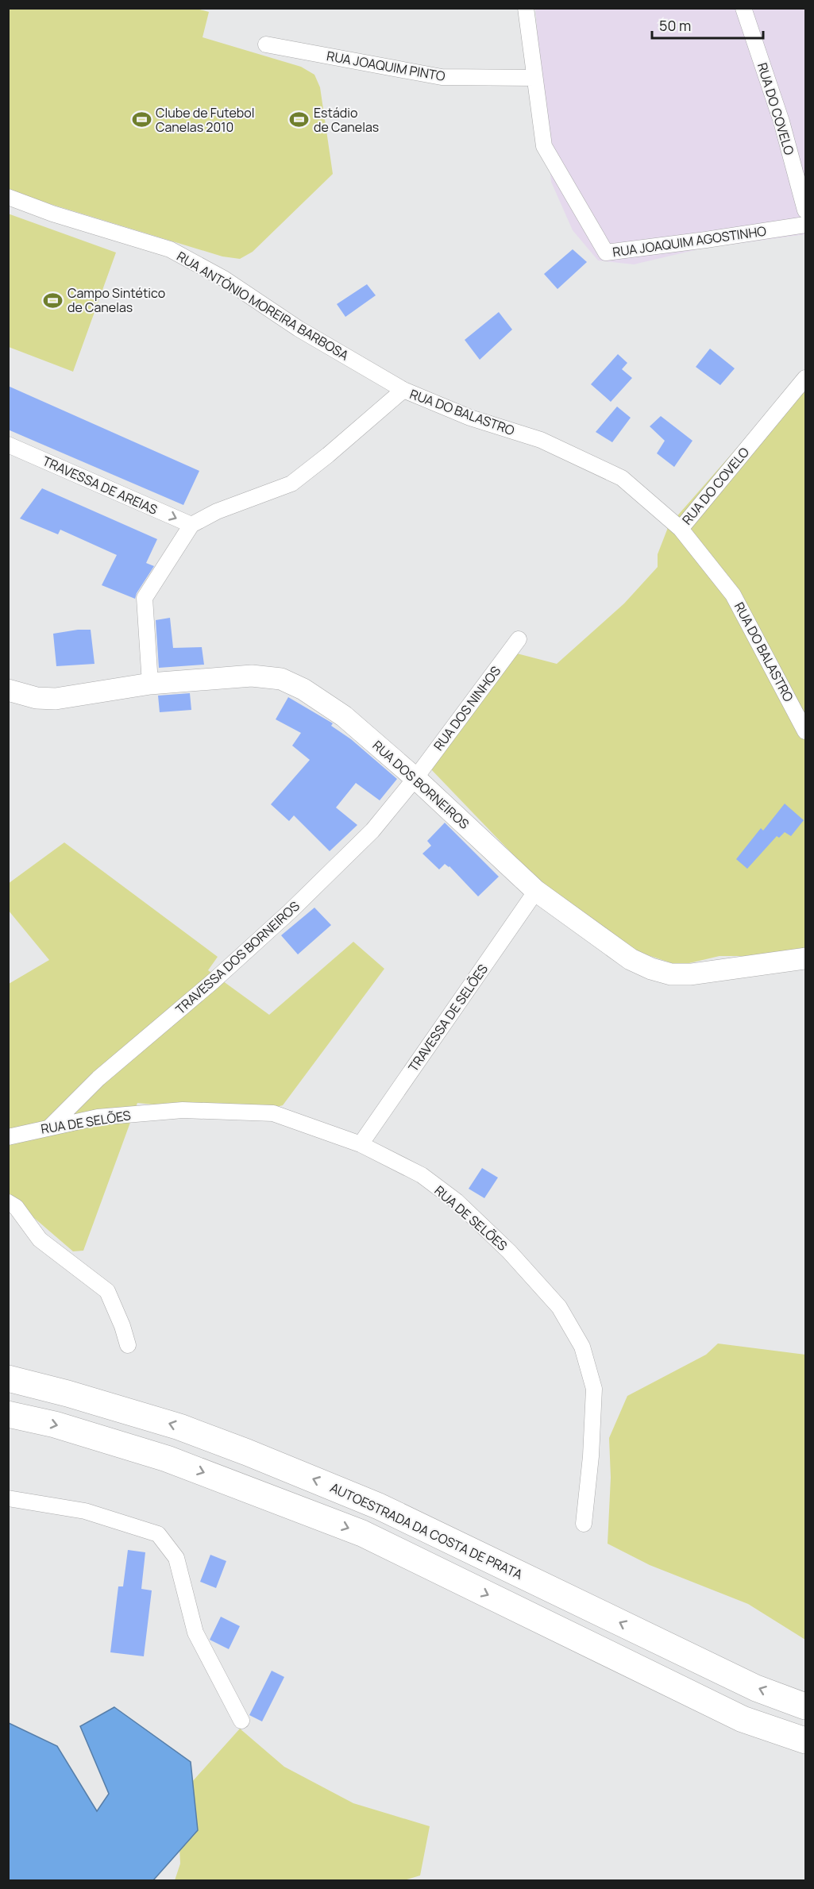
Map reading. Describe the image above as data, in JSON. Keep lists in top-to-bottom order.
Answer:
{
  "streets": {
    "highway": ["AUTOESTRADA DA COSTA DE PRATA"],
    "street": [
      "RUA JOAQUIM PINTO",
      "RUA DO COVELO",
      "RUA JOAQUIM AGOSTINHO",
      "RUA ANTÓNIO MOREIRA BARBOSA",
      "RUA DO BALASTRO",
      "TRAVESSA DE AREIAS",
      "RUA DOS NINHOS",
      "RUA DOS BORNEIROS",
      "TRAVESSA DOS BORNEIROS",
      "TRAVESSA DE SELÕES",
      "RUA DE SELÕES"
    ]
  },
  "crossings": [
    ["RUA JOAQUIM PINTO", "RUA JOAQUIM AGOSTINHO"],
    ["RUA DO COVELO", "RUA DO BALASTRO"],
    ["RUA ANTÓNIO MOREIRA BARBOSA", "RUA DO BALASTRO"],
    ["RUA DO BALASTRO", "TRAVESSA DE AREIAS"],
    ["RUA DO BALASTRO", "RUA DOS BORNEIROS"],
    ["RUA DOS NINHOS", "RUA DOS BORNEIROS"],
    ["RUA DOS NINHOS", "TRAVESSA DOS BORNEIROS"],
    ["RUA DOS BORNEIROS", "TRAVESSA DOS BORNEIROS"],
    ["RUA DOS BORNEIROS", "TRAVESSA DE SELÕES"],
    ["TRAVESSA DOS BORNEIROS", "RUA DE SELÕES"],
    ["TRAVESSA DE SELÕES", "RUA DE SELÕES"]
  ],
  "one_way": ["TRAVESSA DE AREIAS"],
  "places": {
    "sports": ["Clube de Futebol Canelas 2010", "Estádio de Canelas", "Campo Sintético de Canelas"]
  },
  "scale_bar": "50 m"
}
